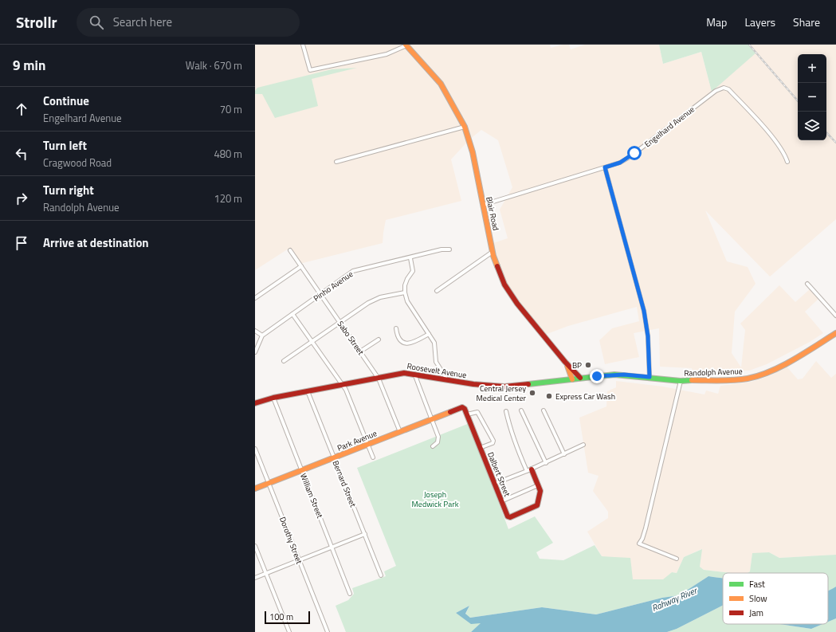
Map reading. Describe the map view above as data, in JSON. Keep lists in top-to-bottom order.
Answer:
{
  "streets": {
    "street": [
      "Engelhard Avenue",
      "Blair Road",
      "Pinho Avenue",
      "Sabo Street",
      "Roosevelt Avenue",
      "Randolph Avenue",
      "Park Avenue",
      "Dalbert Street",
      "Bernard Street",
      "William Street",
      "Dorothy Street"
    ]
  },
  "crossings": [
    ["Engelhard Avenue", "Blair Road"],
    ["Blair Road", "Roosevelt Avenue"],
    ["Blair Road", "Randolph Avenue"],
    ["Pinho Avenue", "Sabo Street"],
    ["Sabo Street", "Roosevelt Avenue"],
    ["Sabo Street", "Park Avenue"],
    ["Roosevelt Avenue", "Randolph Avenue"],
    ["Roosevelt Avenue", "Bernard Street"],
    ["Roosevelt Avenue", "William Street"],
    ["Park Avenue", "Dalbert Street"],
    ["Park Avenue", "Bernard Street"],
    ["Park Avenue", "William Street"],
    ["Park Avenue", "Dorothy Street"]
  ],
  "water": ["Rahway River"],
  "parks": ["Joseph Medwick Park"],
  "places": ["BP", "Central Jersey Medical Center", "Express Car Wash"],
  "legend": ["Fast", "Slow", "Jam"],
  "scale_bar": "100 m",
  "page": {
    "header": "Strollr",
    "search": "Search here",
    "nav": ["Map", "Layers", "Share"],
    "heading": ["9 min", "Walk · 670 m"],
    "map_buttons": ["+", "−"],
    "list": [
      ["Continue", "Engelhard Avenue", "70 m"],
      ["Turn left", "Cragwood Road", "480 m"],
      ["Turn right", "Randolph Avenue", "120 m"],
      "Arrive at destination"
    ],
    "scale": "100 m"
  }
}
